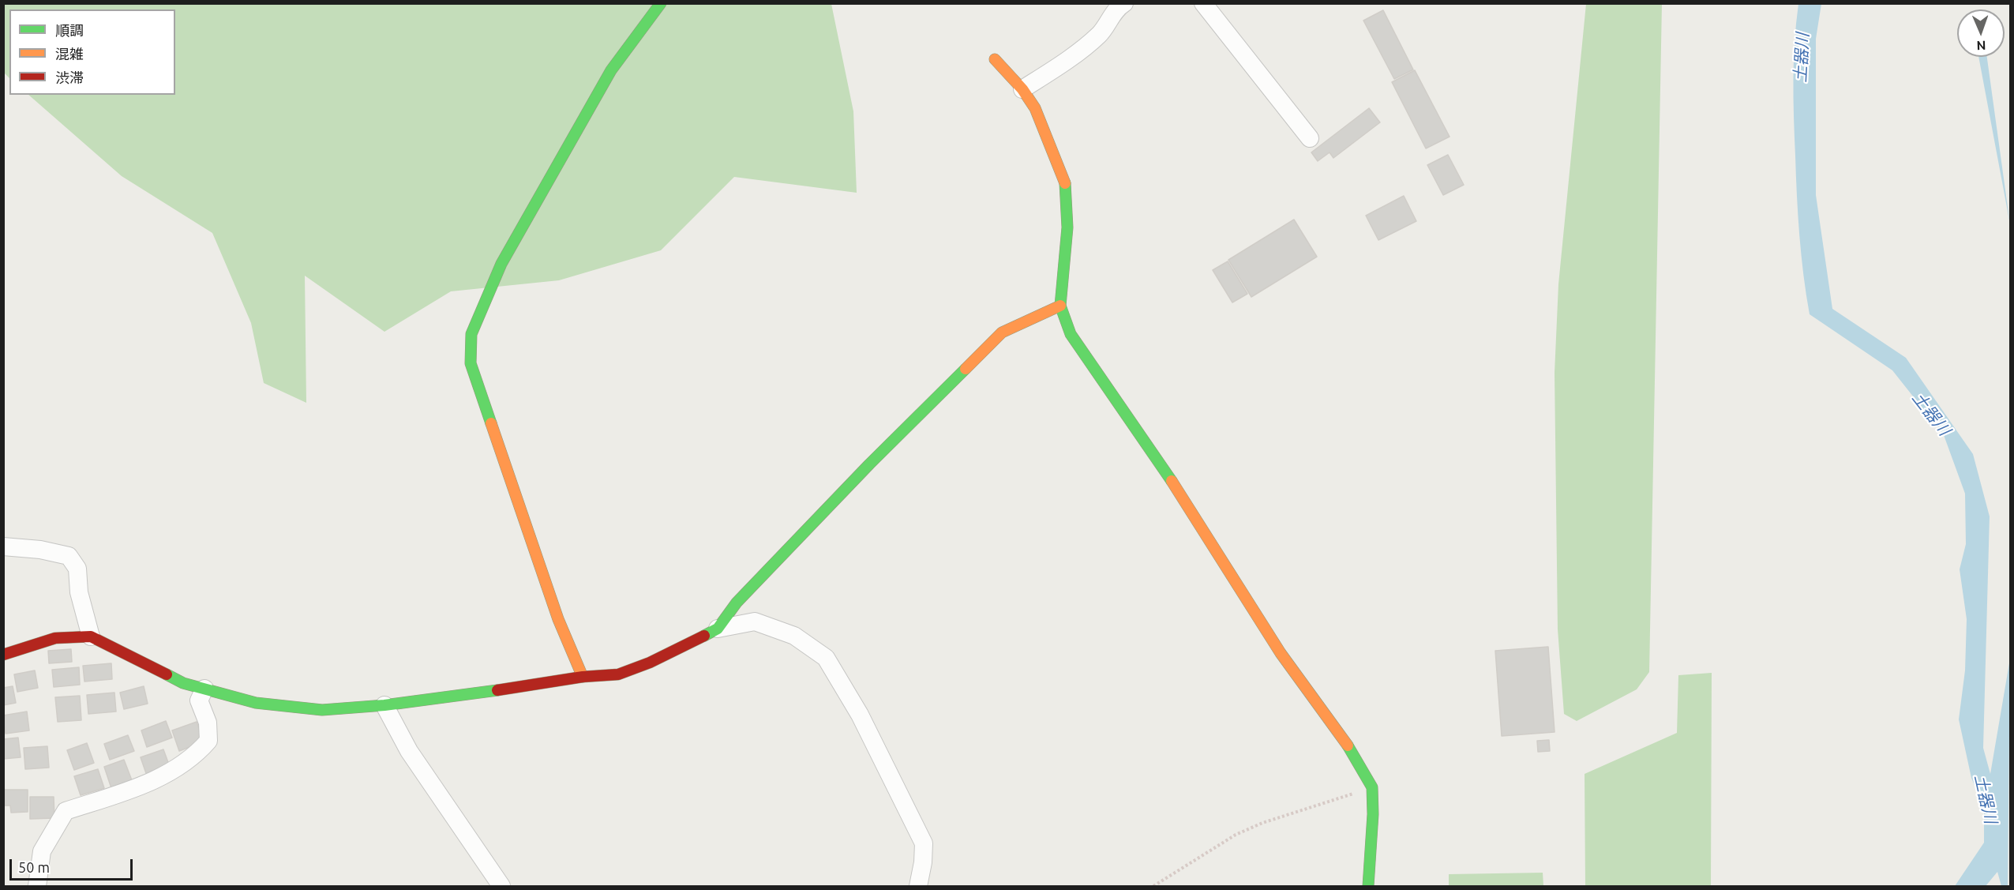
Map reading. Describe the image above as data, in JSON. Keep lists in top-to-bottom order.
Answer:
{
  "water": ["土器川"],
  "legend": ["順調", "混雑", "渋滞"],
  "scale_bar": "50 m",
  "north": "bottom"
}
